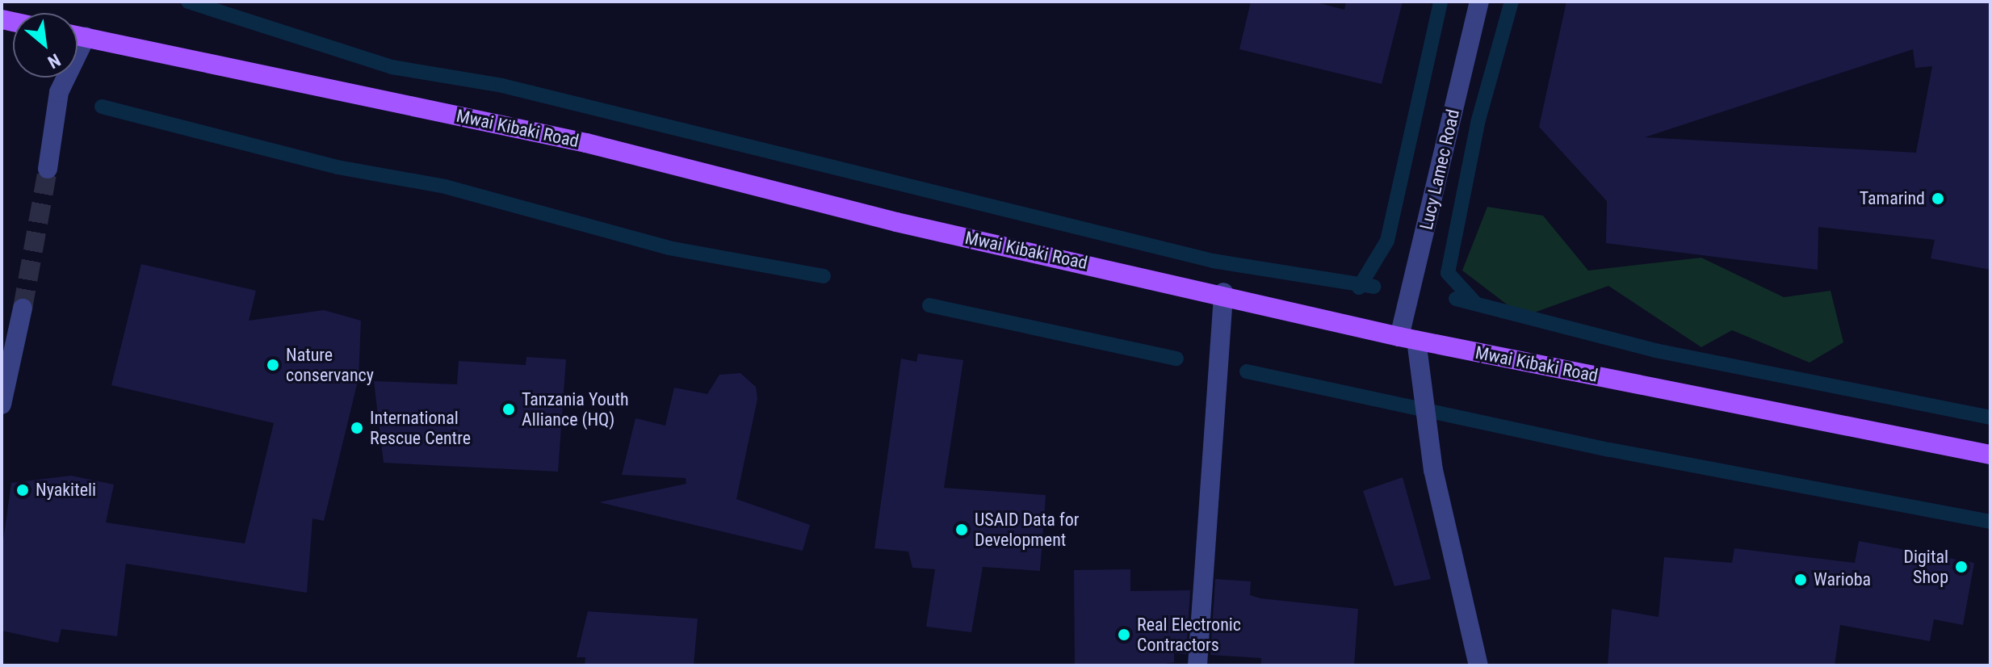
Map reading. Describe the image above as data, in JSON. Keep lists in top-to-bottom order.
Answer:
{
  "streets": {
    "main road": ["Mwai Kibaki Road"],
    "street": ["Lucy Lamec Road"]
  },
  "crossings": [
    ["Mwai Kibaki Road", "Lucy Lamec Road"]
  ],
  "places": [
    "Tamarind",
    "Nature conservancy",
    "Tanzania Youth Alliance (HQ)",
    "International Rescue Centre",
    "Nyakiteli",
    "USAID Data for Development",
    "Digital Shop",
    "Warioba",
    "Real Electronic Contractors"
  ],
  "north": "bottom right"
}
